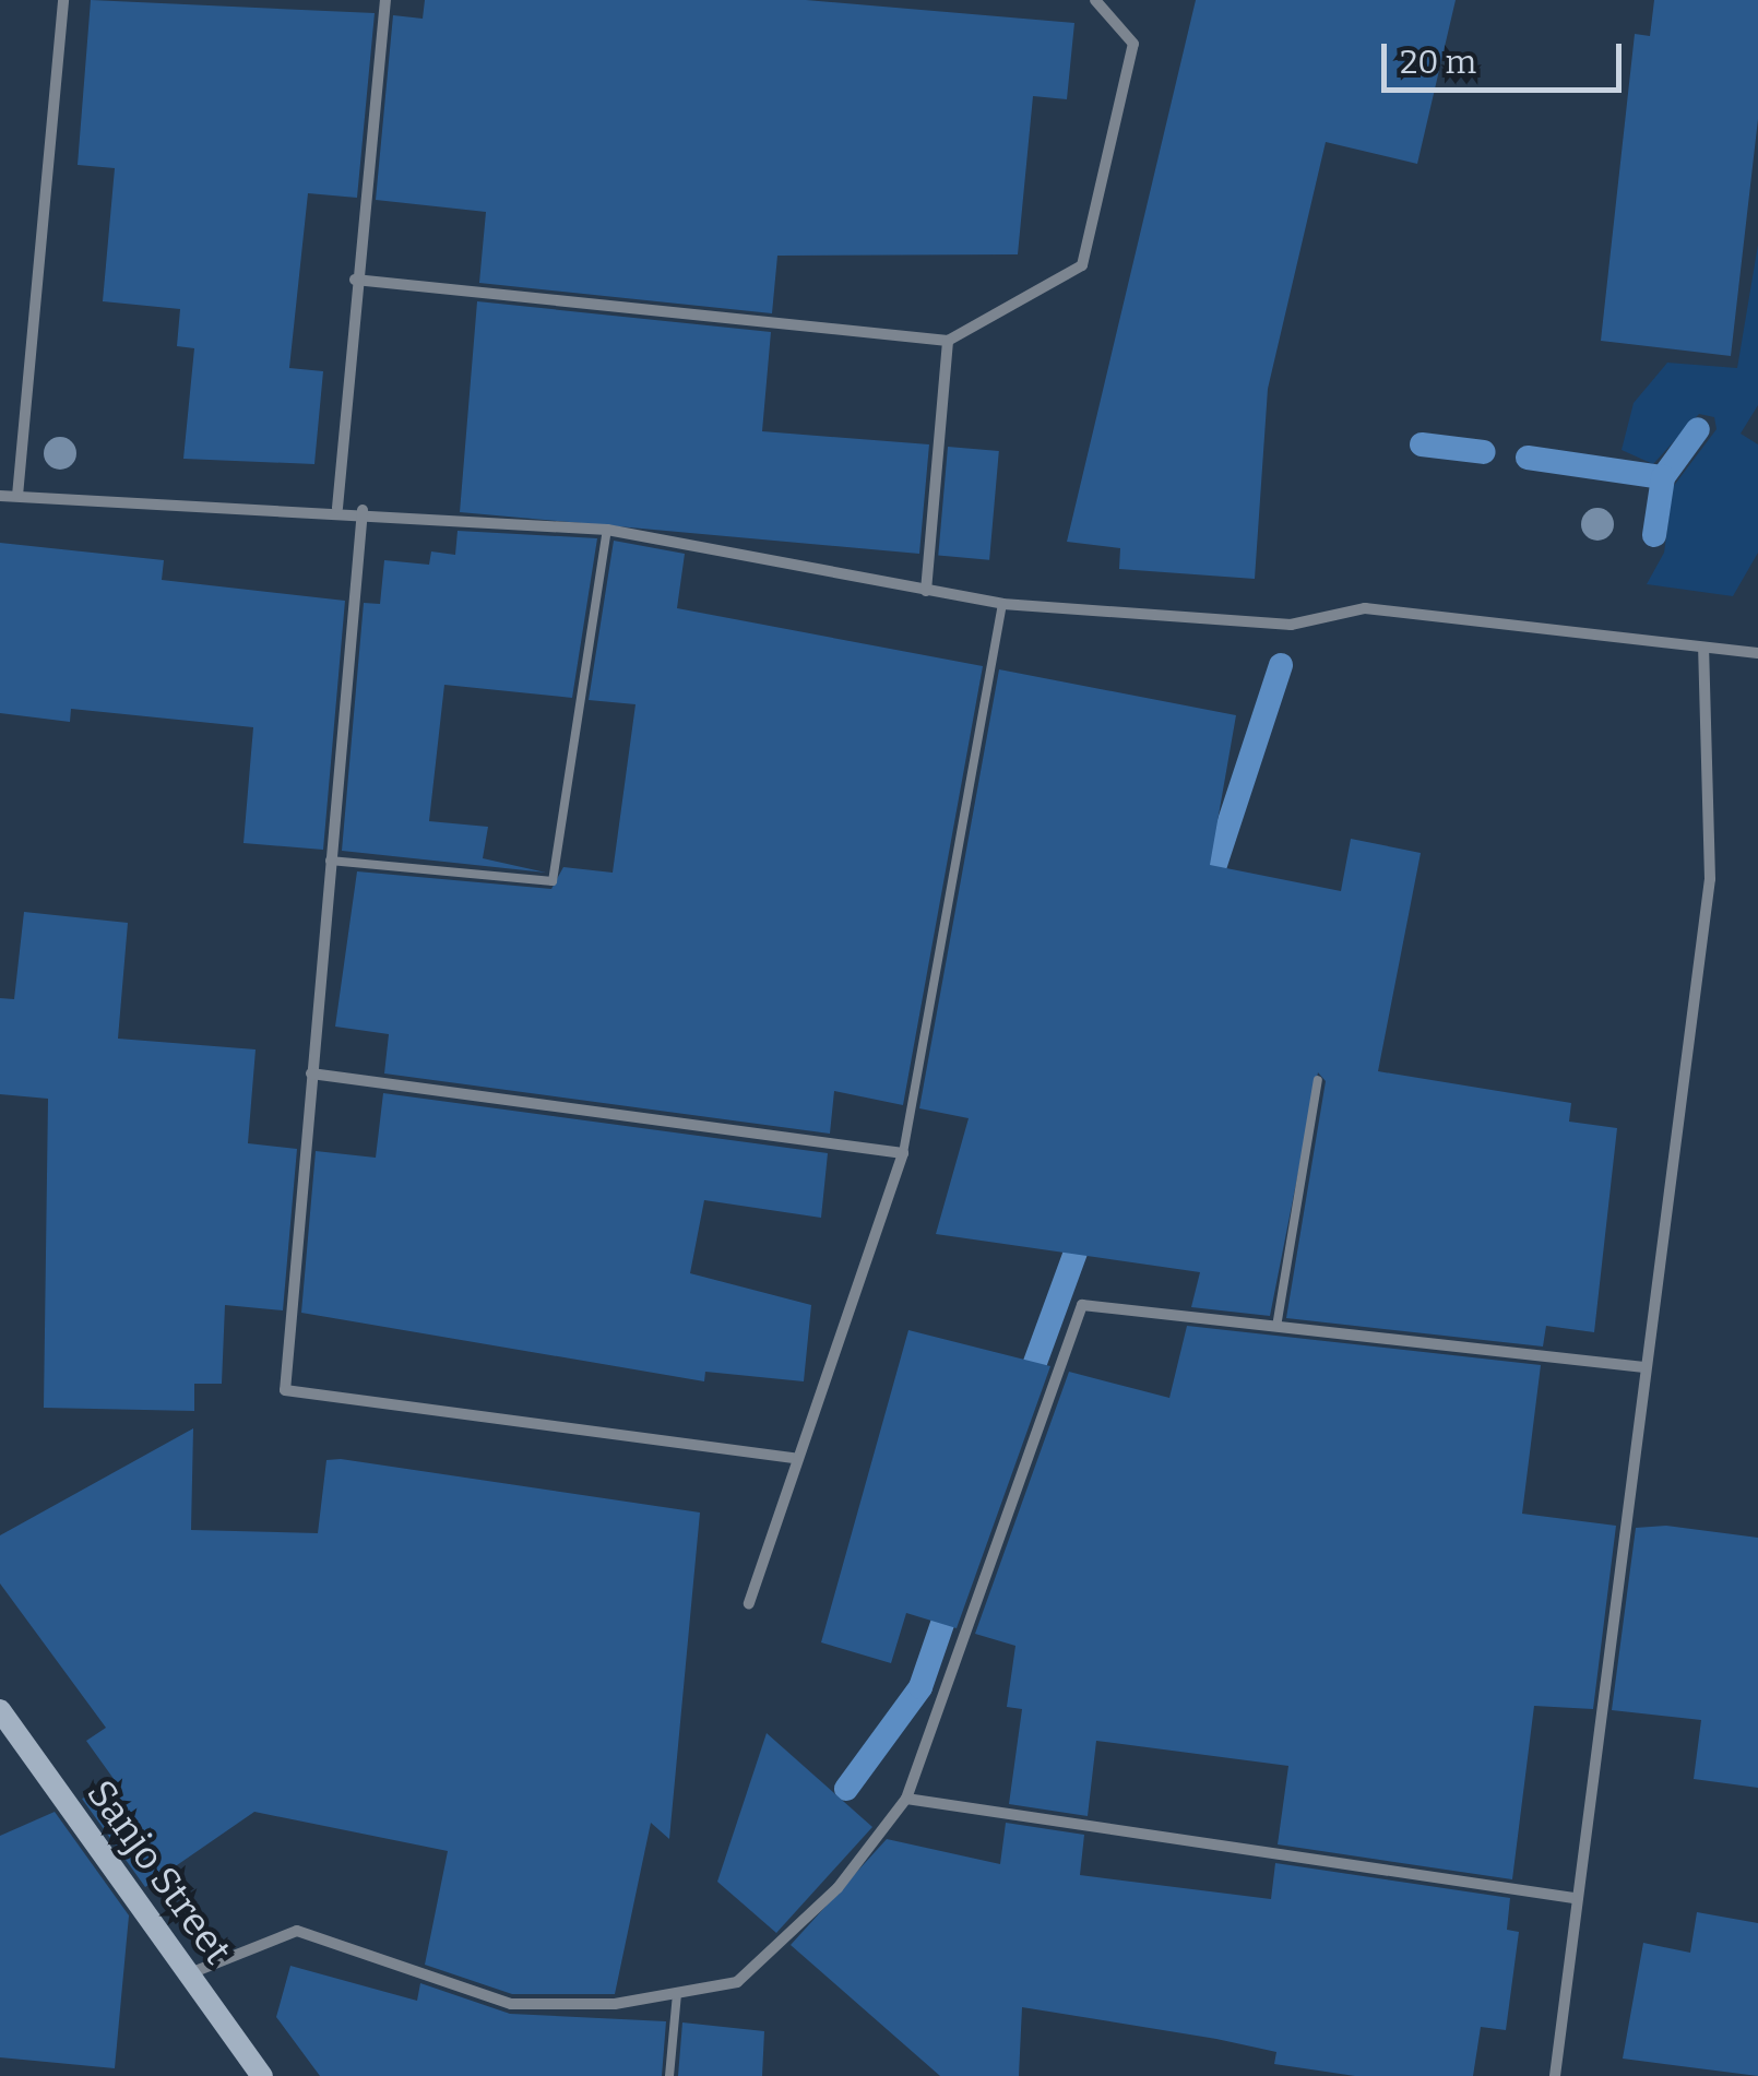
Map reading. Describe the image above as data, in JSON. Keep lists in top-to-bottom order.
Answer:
{
  "streets": {
    "main road": ["Sanjo Street"]
  },
  "scale_bar": "20 m"
}
